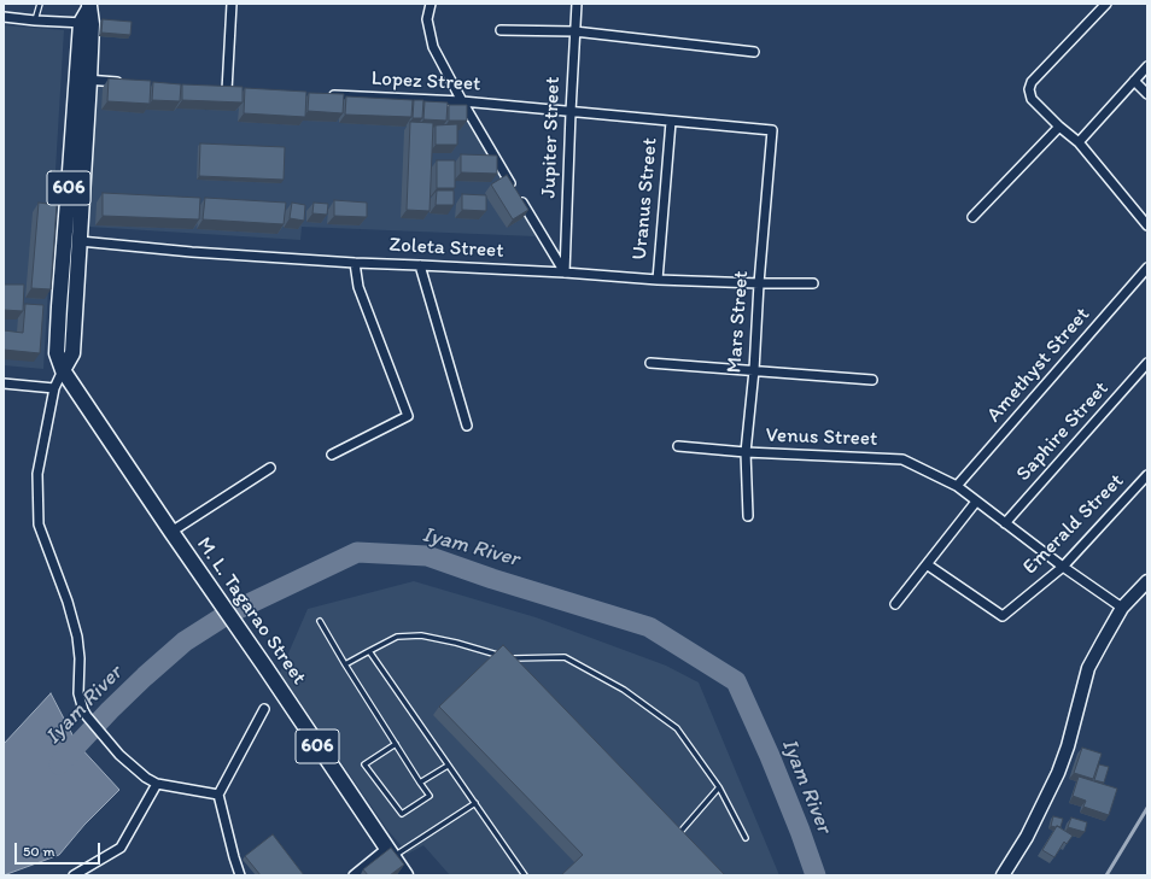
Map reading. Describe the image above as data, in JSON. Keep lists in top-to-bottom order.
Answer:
{
  "streets": {
    "main road": ["606", "M. L. Tagarao Street"],
    "street": [
      "Lopez Street",
      "Jupiter Street",
      "Uranus Street",
      "Zoleta Street",
      "Mars Street",
      "Amethyst Street",
      "Saphire Street",
      "Venus Street",
      "Emerald Street"
    ]
  },
  "crossings": [
    ["Lopez Street", "Jupiter Street"],
    ["Lopez Street", "Uranus Street"],
    ["Lopez Street", "Mars Street"],
    ["Jupiter Street", "Zoleta Street"],
    ["Uranus Street", "Zoleta Street"],
    ["Zoleta Street", "Mars Street"],
    ["Zoleta Street", "M. L. Tagarao Street"],
    ["Mars Street", "Venus Street"],
    ["Amethyst Street", "Venus Street"],
    ["Saphire Street", "Venus Street"],
    ["Venus Street", "Emerald Street"]
  ],
  "water": ["Iyam River"],
  "scale_bar": "50 m"
}
